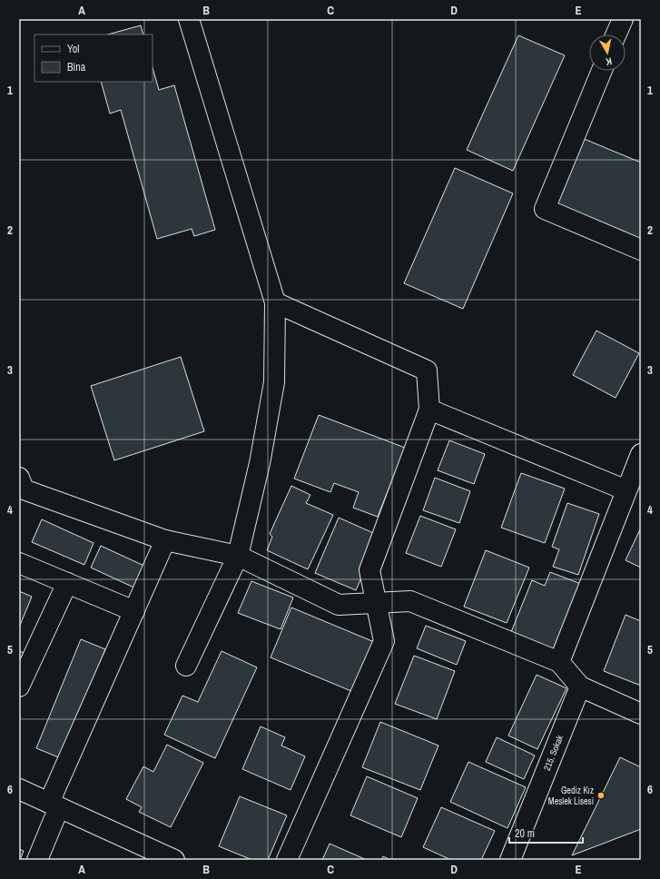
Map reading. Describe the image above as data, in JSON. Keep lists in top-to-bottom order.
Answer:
{
  "streets": {
    "street": ["215. Sokak"]
  },
  "places": ["Gediz Kız Meslek Lisesi"],
  "legend": ["Yol", "Bina"],
  "scale_bar": "20 m",
  "north": "bottom",
  "grid": {
    "columns": [
      "A",
      "B",
      "C",
      "D",
      "E"
    ],
    "rows": [
      "1",
      "2",
      "3",
      "4",
      "5",
      "6"
    ]
  }
}
